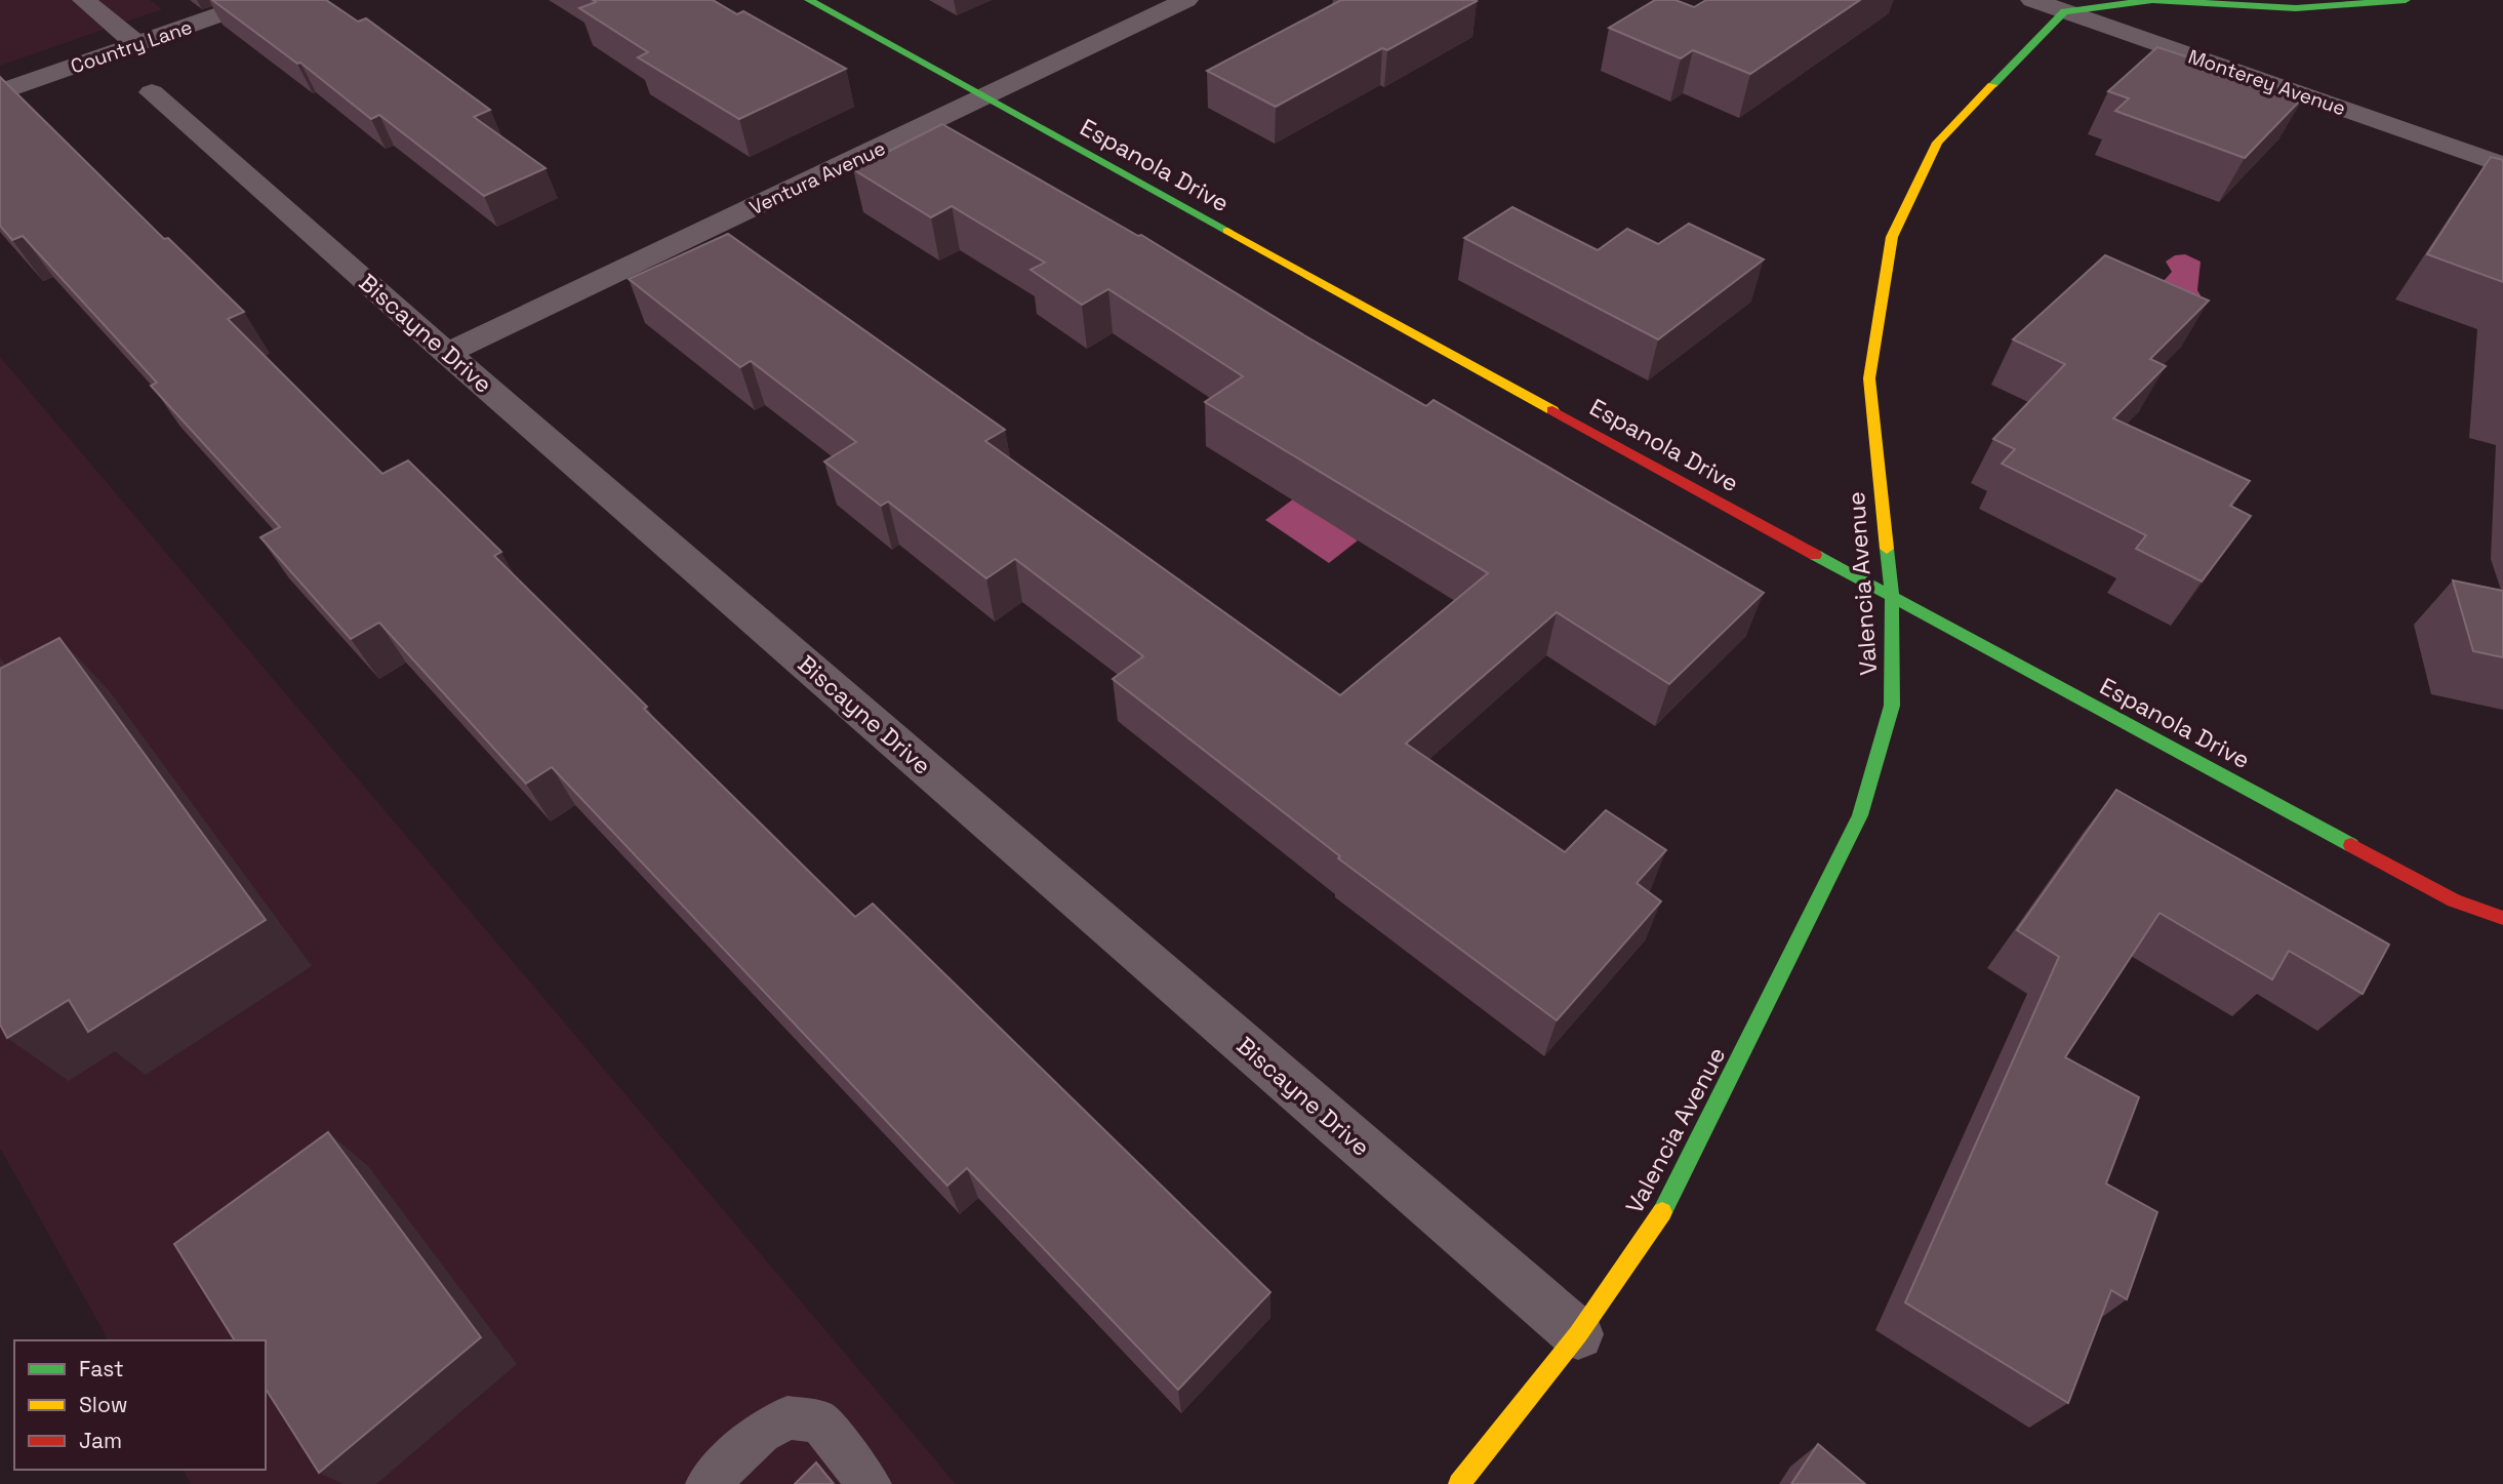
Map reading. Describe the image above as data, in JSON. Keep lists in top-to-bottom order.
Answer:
{
  "streets": {
    "street": [
      "Country Lane",
      "Monterey Avenue",
      "Espanola Drive",
      "Ventura Avenue",
      "Biscayne Drive",
      "Valencia Avenue"
    ]
  },
  "crossings": [
    ["Monterey Avenue", "Valencia Avenue"],
    ["Espanola Drive", "Ventura Avenue"],
    ["Espanola Drive", "Valencia Avenue"],
    ["Ventura Avenue", "Biscayne Drive"],
    ["Biscayne Drive", "Valencia Avenue"]
  ],
  "legend": ["Fast", "Slow", "Jam"]
}
